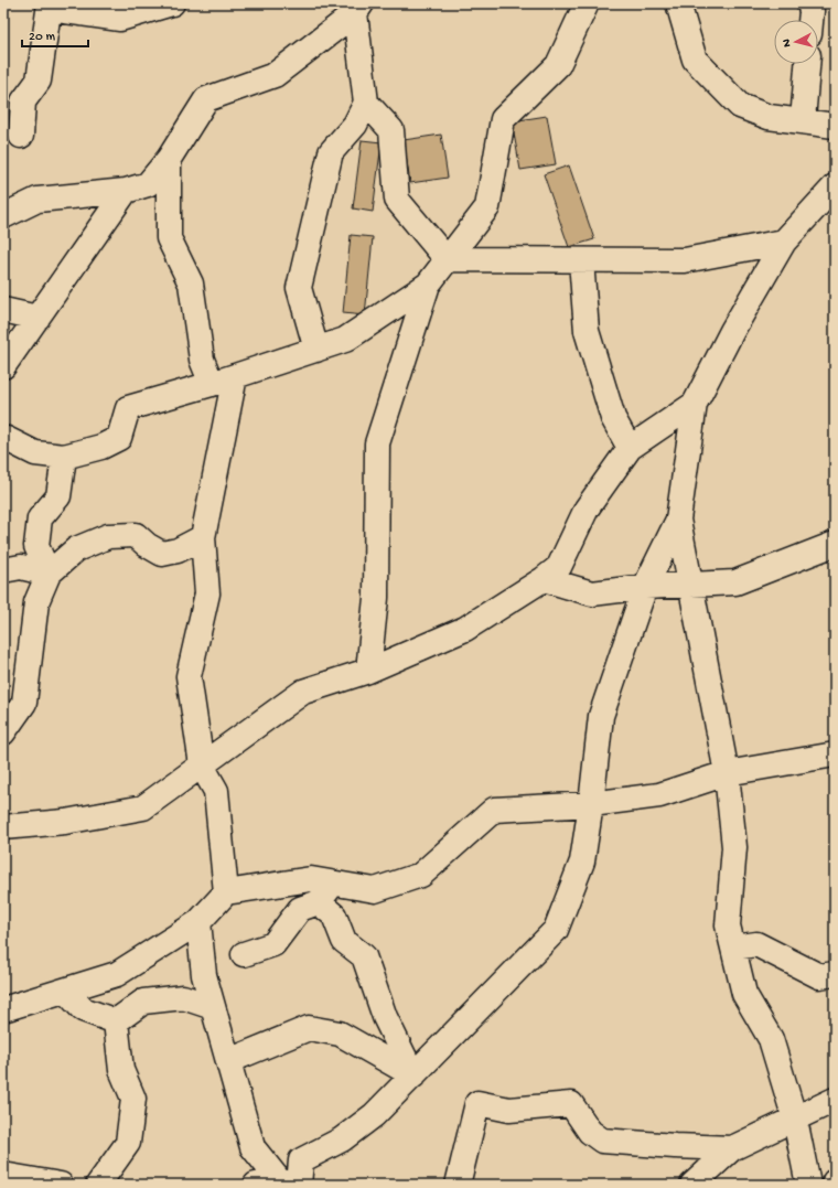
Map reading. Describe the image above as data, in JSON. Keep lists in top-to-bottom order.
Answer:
{
  "scale_bar": "20 m",
  "north": "left"
}
